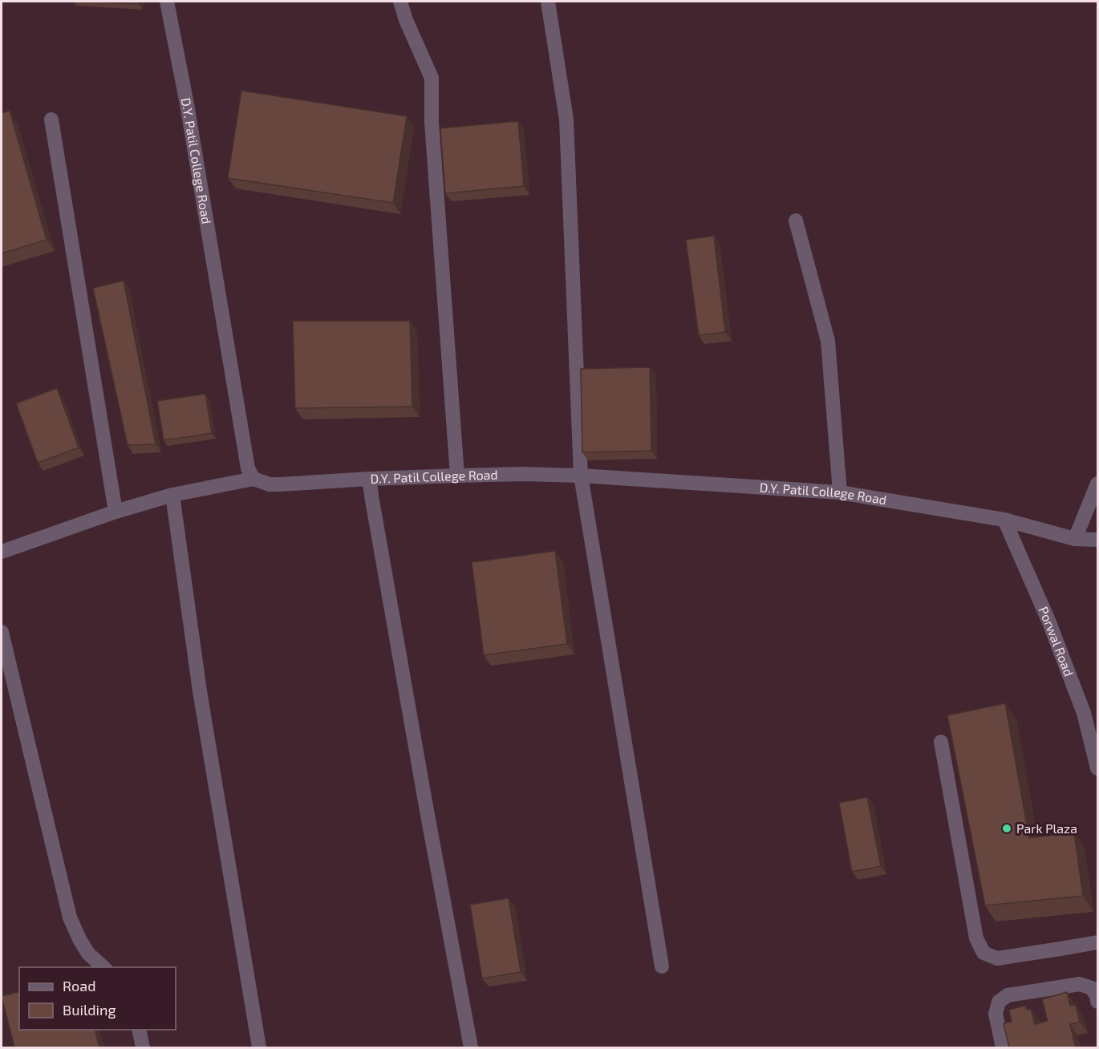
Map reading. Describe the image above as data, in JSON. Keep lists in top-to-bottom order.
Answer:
{
  "streets": {
    "street": ["D.Y. Patil College Road", "Porwal Road"]
  },
  "crossings": [
    ["D.Y. Patil College Road", "Porwal Road"]
  ],
  "places": ["Park Plaza"],
  "legend": ["Road", "Building"]
}
